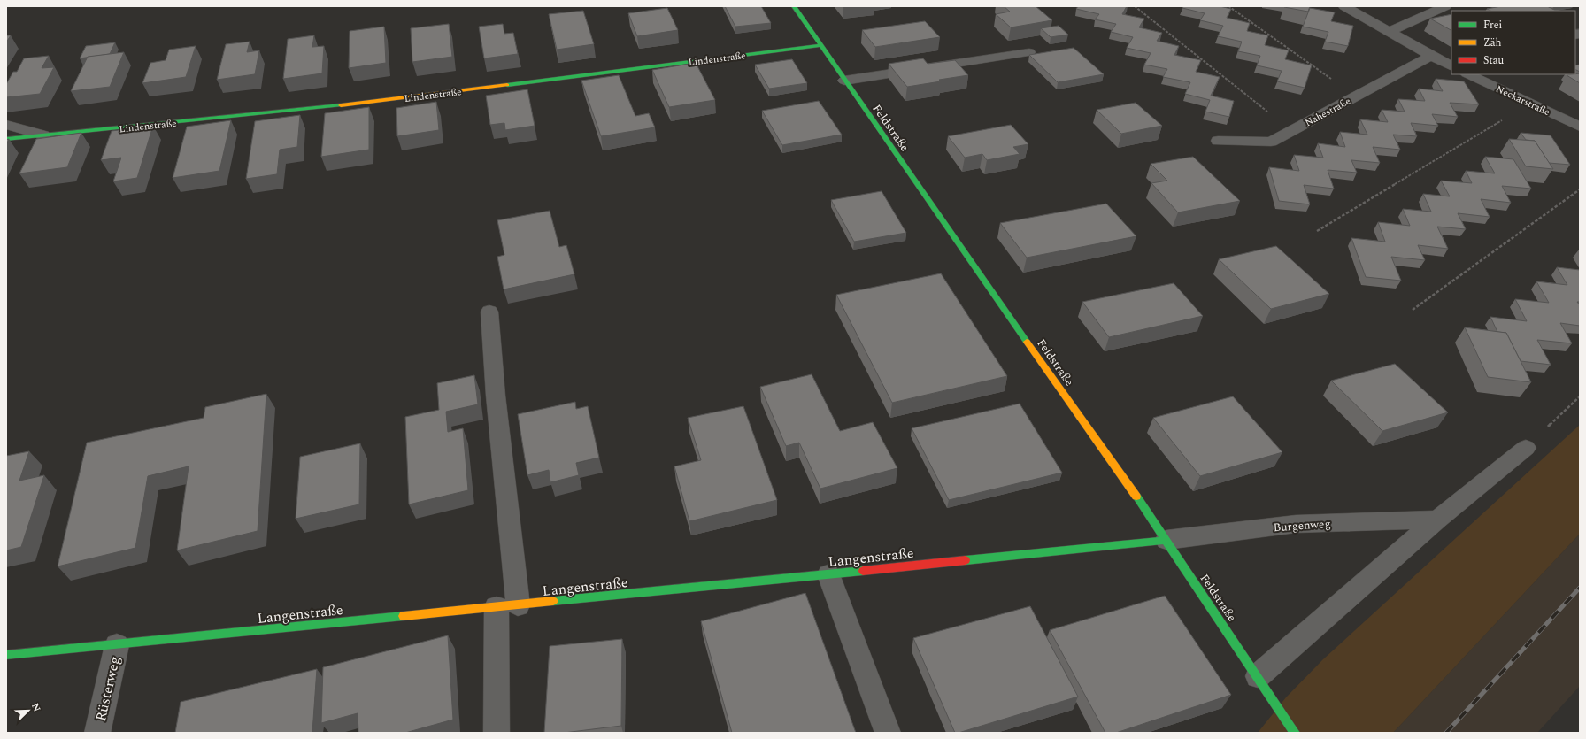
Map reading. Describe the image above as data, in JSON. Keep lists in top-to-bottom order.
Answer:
{
  "streets": {
    "street": [
      "Lindenstraße",
      "Neckarstraße",
      "Nahestraße",
      "Feldstraße",
      "Burgenweg",
      "Langenstraße",
      "Rüsterweg"
    ]
  },
  "crossings": [
    ["Lindenstraße", "Feldstraße"],
    ["Feldstraße", "Burgenweg"],
    ["Feldstraße", "Langenstraße"],
    ["Burgenweg", "Langenstraße"],
    ["Langenstraße", "Rüsterweg"]
  ],
  "legend": ["Frei", "Zäh", "Stau"],
  "north": "top right"
}
